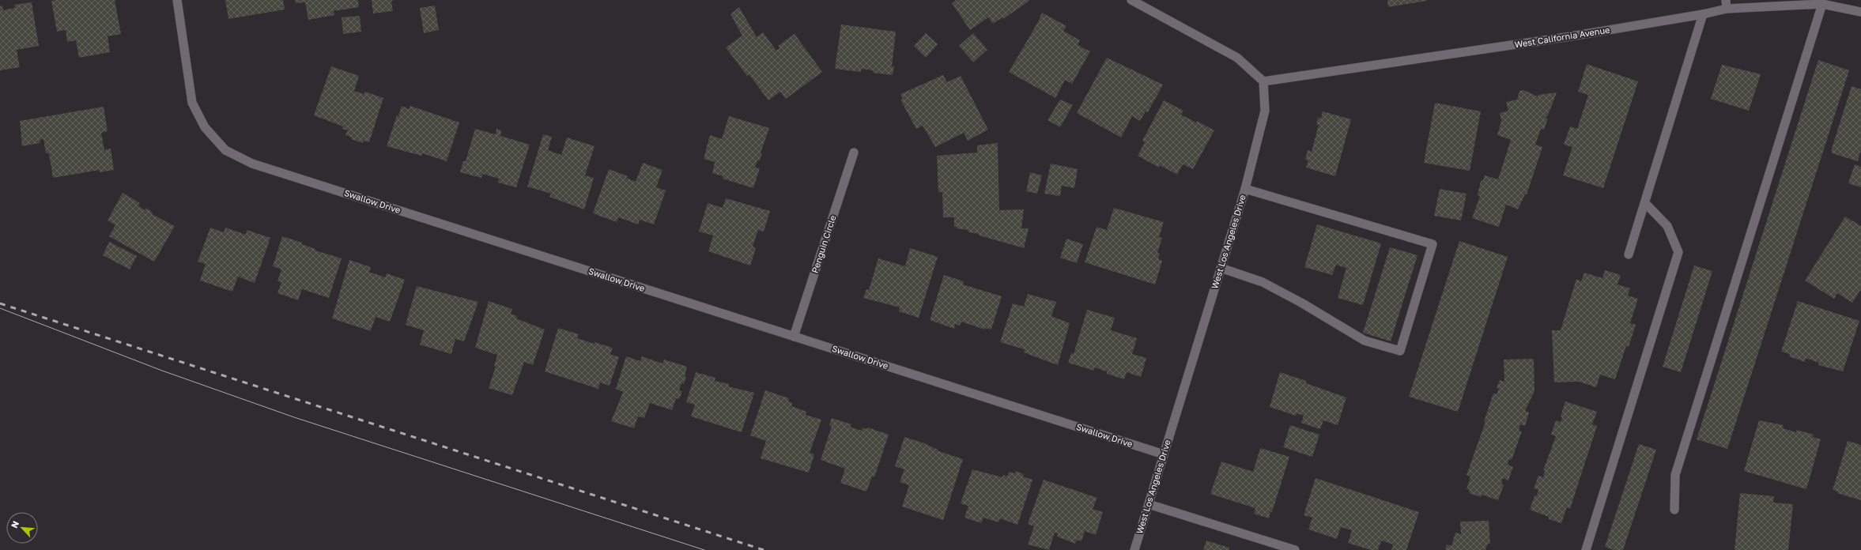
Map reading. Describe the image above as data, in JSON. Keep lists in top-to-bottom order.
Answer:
{
  "streets": {
    "street": [
      "West California Avenue",
      "Swallow Drive",
      "West Los Angeles Drive",
      "Penguin Circle"
    ]
  },
  "crossings": [
    ["West California Avenue", "West Los Angeles Drive"],
    ["Swallow Drive", "West Los Angeles Drive"],
    ["Swallow Drive", "Penguin Circle"]
  ],
  "north": "top left"
}
